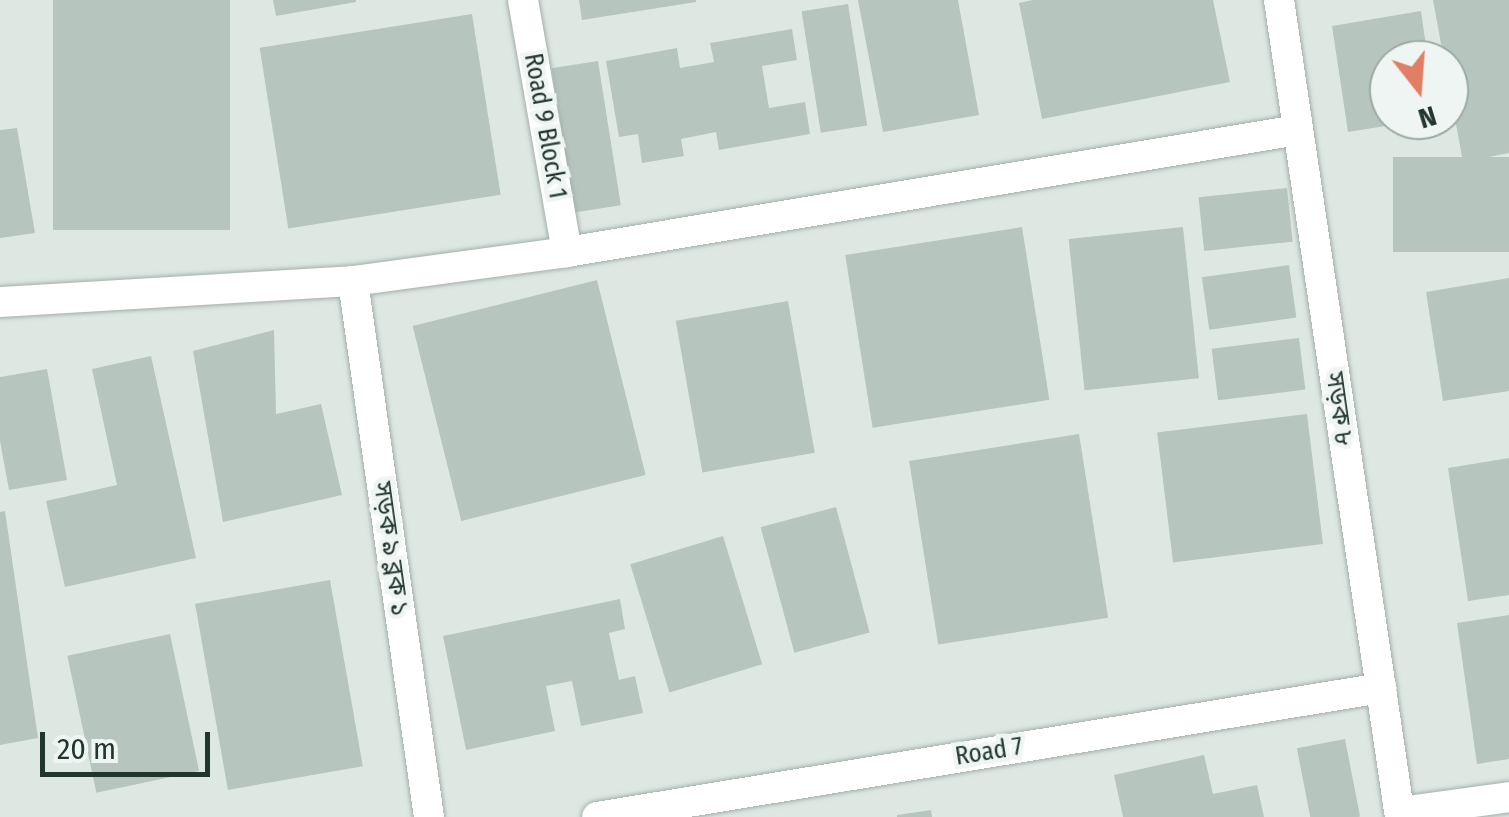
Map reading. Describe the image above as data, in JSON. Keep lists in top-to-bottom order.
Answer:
{
  "streets": {
    "street": [
      "Road 9 Block 1",
      "সড়ক ৮",
      "সড়ক ৯ ব্লক ১",
      "Road 7"
    ]
  },
  "crossings": [
    ["সড়ক ৮", "Road 7"]
  ],
  "scale_bar": "20 m",
  "north": "bottom"
}
